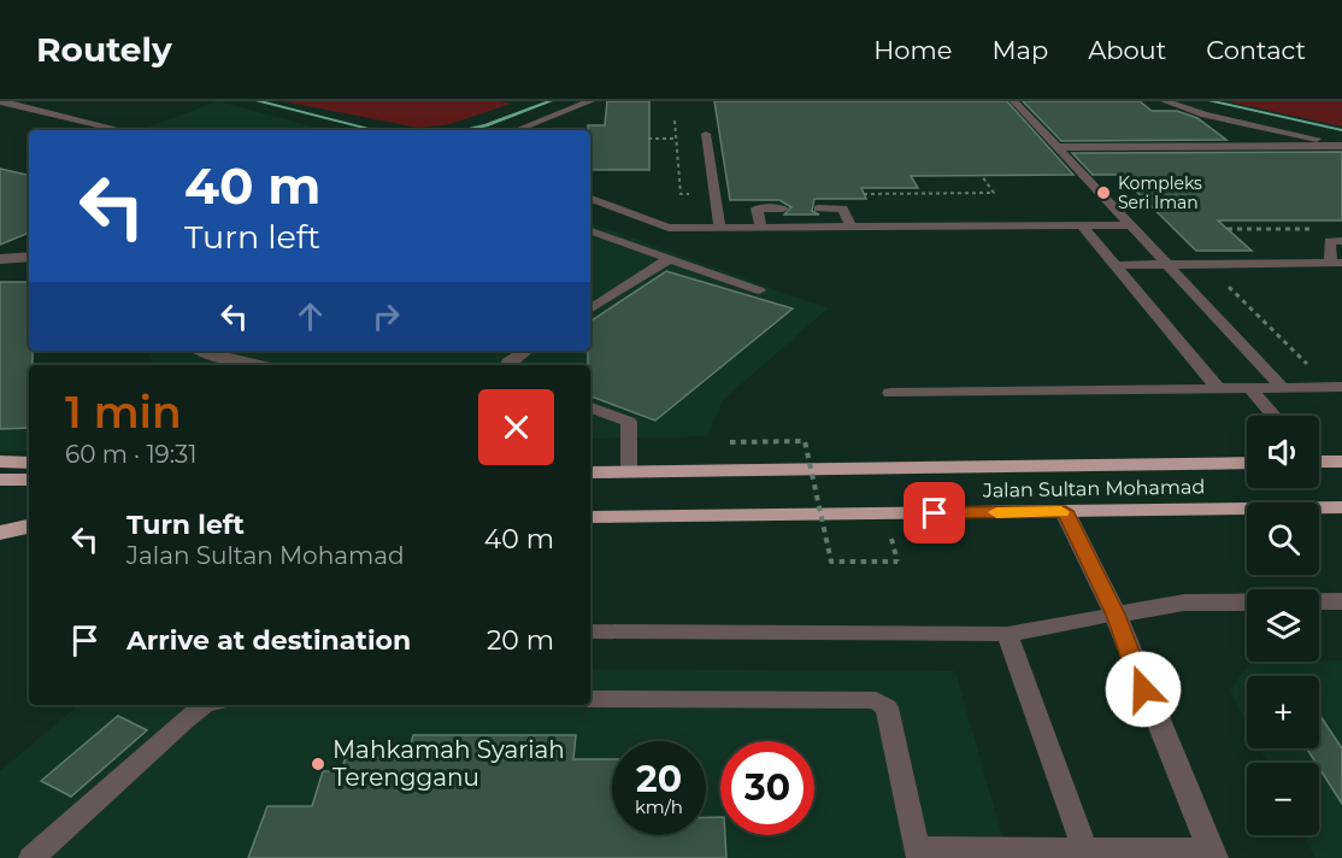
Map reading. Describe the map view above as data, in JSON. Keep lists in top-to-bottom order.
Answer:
{
  "streets": {
    "highway": ["Jalan Sultan Mohamad"]
  },
  "places": ["Kompleks Seri Iman", "Mahkamah Syariah Terengganu"],
  "page": {
    "header": "Routely",
    "nav": [
      "Home",
      "Map",
      "About",
      "Contact"
    ],
    "turn": ["40 m", "Turn left"],
    "heading": ["1 min", "60 m · 19:31"],
    "map_buttons": ["+", "−"],
    "list": [
      {
        "name": "Turn left",
        "note": "Jalan Sultan Mohamad",
        "value": "40 m"
      },
      {
        "name": "Arrive at destination",
        "value": "20 m"
      }
    ],
    "speed": "20 km/h",
    "limit": "30"
  }
}
